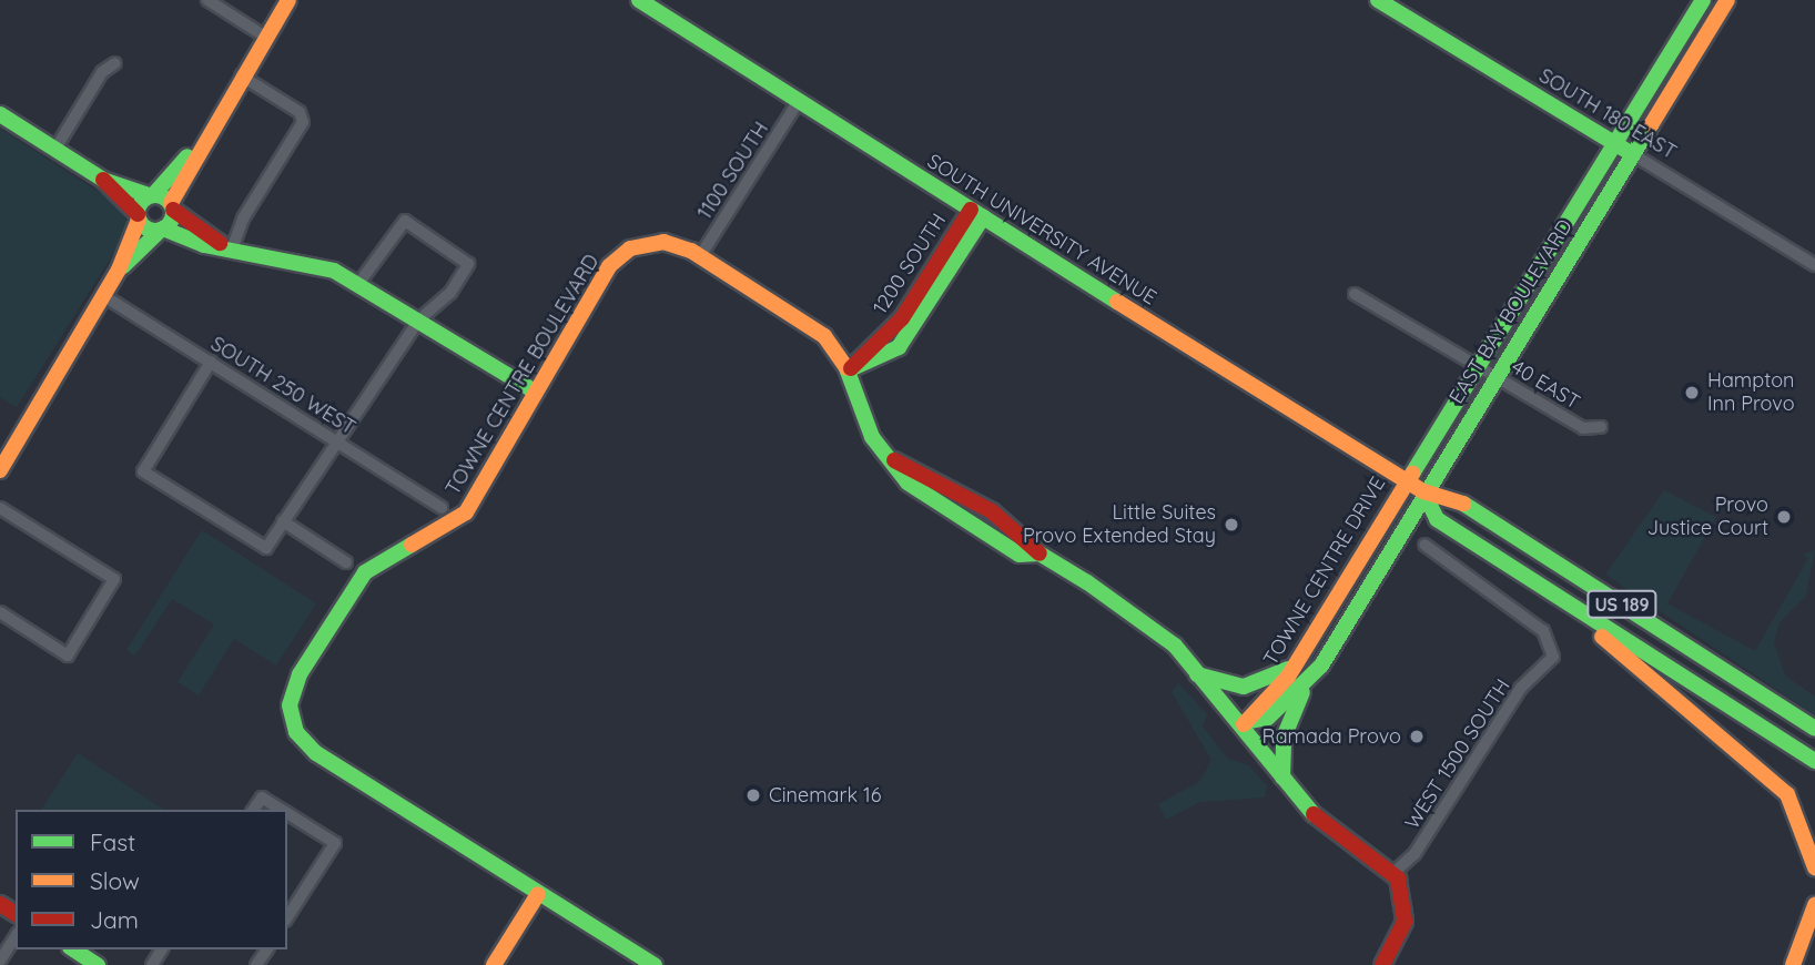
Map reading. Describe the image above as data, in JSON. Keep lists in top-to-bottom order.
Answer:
{
  "streets": {
    "main road": [
      "SOUTH 180 EAST",
      "SOUTH UNIVERSITY AVENUE",
      "1200 SOUTH",
      "EAST BAY BOULEVARD",
      "TOWNE CENTRE BOULEVARD",
      "TOWNE CENTRE DRIVE",
      "US 189"
    ],
    "street": [
      "1100 SOUTH",
      "40 EAST",
      "SOUTH 250 WEST",
      "WEST 1500 SOUTH"
    ]
  },
  "crossings": [
    ["SOUTH 180 EAST", "EAST BAY BOULEVARD"],
    ["1100 SOUTH", "SOUTH UNIVERSITY AVENUE"],
    ["1100 SOUTH", "TOWNE CENTRE BOULEVARD"],
    ["SOUTH UNIVERSITY AVENUE", "1200 SOUTH"],
    ["SOUTH UNIVERSITY AVENUE", "EAST BAY BOULEVARD"],
    ["SOUTH UNIVERSITY AVENUE", "TOWNE CENTRE DRIVE"],
    ["1200 SOUTH", "TOWNE CENTRE BOULEVARD"],
    ["EAST BAY BOULEVARD", "40 EAST"],
    ["EAST BAY BOULEVARD", "TOWNE CENTRE DRIVE"],
    ["TOWNE CENTRE BOULEVARD", "TOWNE CENTRE DRIVE"],
    ["TOWNE CENTRE BOULEVARD", "WEST 1500 SOUTH"]
  ],
  "places": [
    "Hampton Inn Provo",
    "Provo Justice Court",
    "Little Suites Provo Extended Stay",
    "Ramada Provo",
    "Cinemark 16"
  ],
  "legend": ["Fast", "Slow", "Jam"]
}
